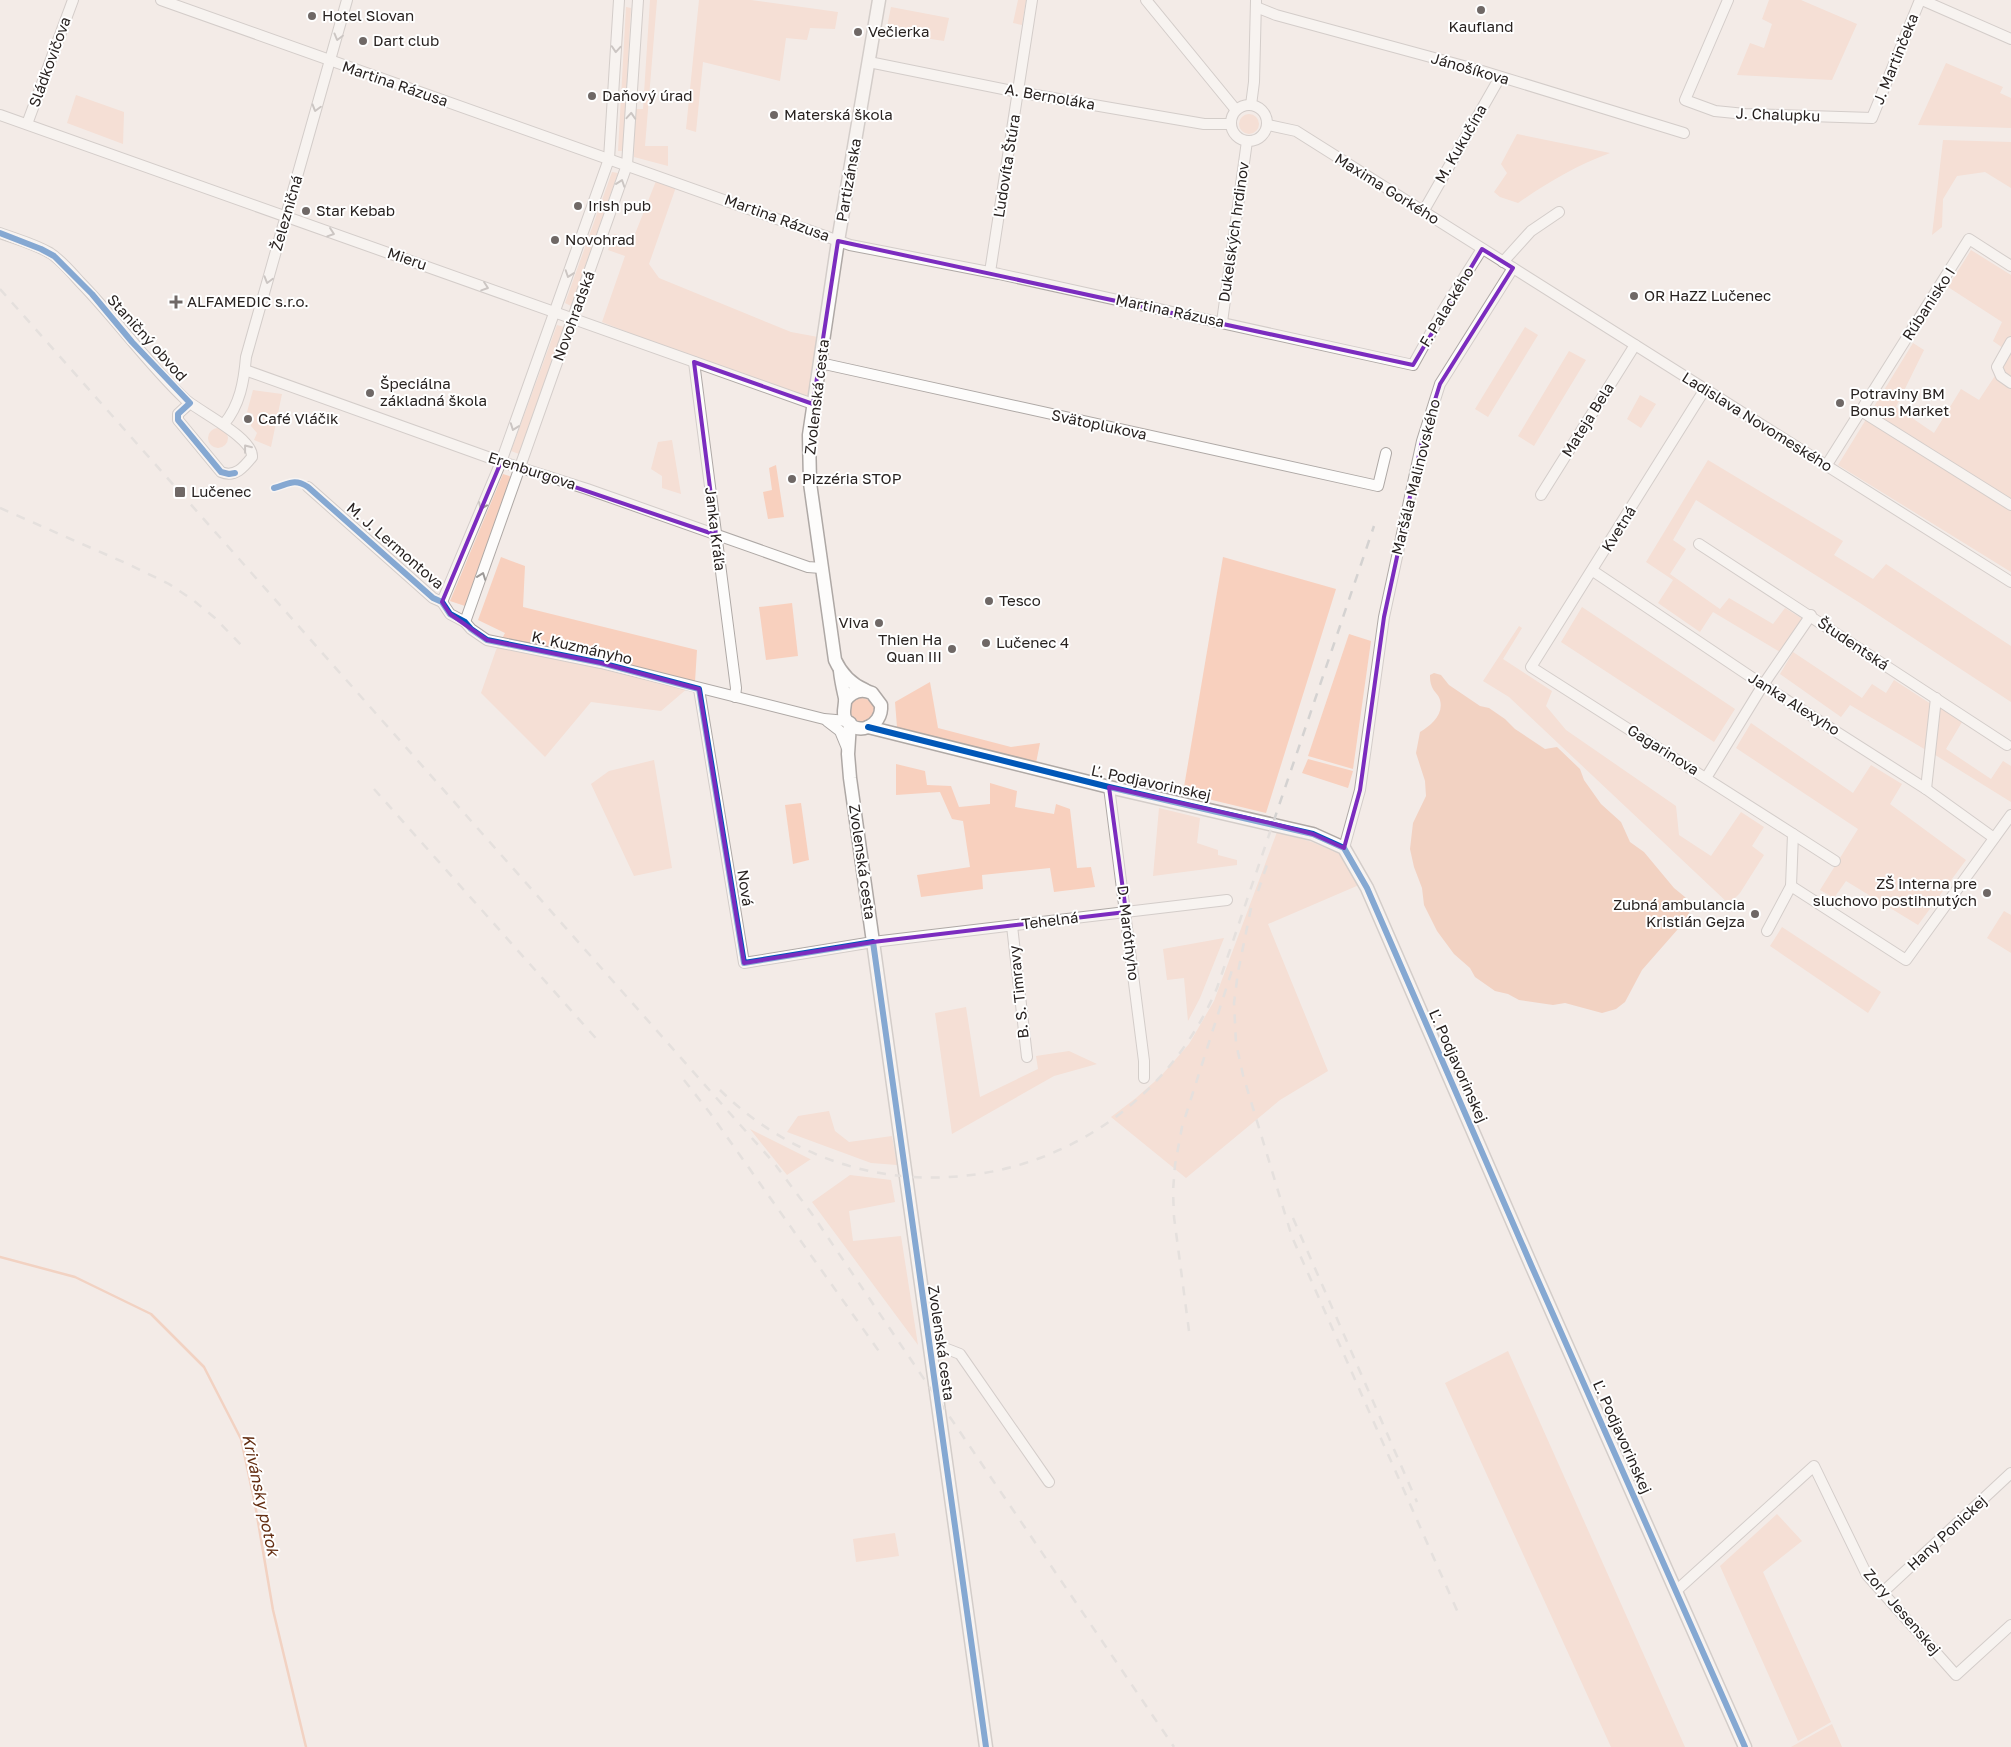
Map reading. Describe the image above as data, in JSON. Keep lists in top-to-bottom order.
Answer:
{
  "streets": {
    "street": [
      "J. Martinčeka",
      "Sládkovičova",
      "Jánošíkova",
      "Martina Rázusa",
      "A. Bernoláka",
      "J. Chalupku",
      "M. Kukučína",
      "Ľudovíta Štúra",
      "Partizánska",
      "Maxima Gorkého",
      "Železničná",
      "Dukelských hrdinov",
      "Mieru",
      "Rúbanisko I",
      "F. Palackého",
      "Novohradská",
      "Staničný obvod",
      "Zvolenská cesta",
      "Mateja Bela",
      "Ladislava Novomeského",
      "Svätoplukova",
      "Erenburgova",
      "Maršála Malinovského",
      "Janka Kráľa",
      "Kvetná",
      "M. J. Lermontova",
      "Študentská",
      "K. Kuzmányho",
      "Janka Alexyho",
      "Gagarinova",
      "Ľ. Podjavorinskej",
      "Nová",
      "Tehelná",
      "D. Maróthyho",
      "B. S. Timravy",
      "Hany Ponickej",
      "Zory Jesenskej"
    ]
  },
  "crossings": [
    ["J. Martinčeka", "J. Chalupku"],
    ["Sládkovičova", "Mieru"],
    ["Jánošíkova", "M. Kukučína"],
    ["Martina Rázusa", "Ľudovíta Štúra"],
    ["Martina Rázusa", "Partizánska"],
    ["Martina Rázusa", "Železničná"],
    ["Martina Rázusa", "Dukelských hrdinov"],
    ["Martina Rázusa", "F. Palackého"],
    ["Martina Rázusa", "Novohradská"],
    ["Martina Rázusa", "Zvolenská cesta"],
    ["A. Bernoláka", "Ľudovíta Štúra"],
    ["A. Bernoláka", "Partizánska"],
    ["A. Bernoláka", "Maxima Gorkého"],
    ["A. Bernoláka", "Dukelských hrdinov"],
    ["M. Kukučína", "Maxima Gorkého"],
    ["Partizánska", "Zvolenská cesta"],
    ["Maxima Gorkého", "Dukelských hrdinov"],
    ["Maxima Gorkého", "F. Palackého"],
    ["Maxima Gorkého", "Ladislava Novomeského"],
    ["Železničná", "Mieru"],
    ["Železničná", "Staničný obvod"],
    ["Železničná", "Erenburgova"],
    ["Mieru", "Novohradská"],
    ["Mieru", "Zvolenská cesta"],
    ["Mieru", "Janka Kráľa"],
    ["Rúbanisko I", "Ladislava Novomeského"],
    ["Novohradská", "Erenburgova"],
    ["Novohradská", "M. J. Lermontova"],
    ["Novohradská", "K. Kuzmányho"],
    ["Zvolenská cesta", "Svätoplukova"],
    ["Zvolenská cesta", "Erenburgova"],
    ["Zvolenská cesta", "K. Kuzmányho"],
    ["Zvolenská cesta", "Ľ. Podjavorinskej"],
    ["Zvolenská cesta", "Nová"],
    ["Zvolenská cesta", "Tehelná"],
    ["Mateja Bela", "Ladislava Novomeského"],
    ["Ladislava Novomeského", "Maršála Malinovského"],
    ["Ladislava Novomeského", "Kvetná"],
    ["Erenburgova", "Janka Kráľa"],
    ["Maršála Malinovského", "Ľ. Podjavorinskej"],
    ["Janka Kráľa", "K. Kuzmányho"],
    ["Kvetná", "Janka Alexyho"],
    ["Kvetná", "Gagarinova"],
    ["M. J. Lermontova", "K. Kuzmányho"],
    ["K. Kuzmányho", "Ľ. Podjavorinskej"],
    ["K. Kuzmányho", "Nová"],
    ["Ľ. Podjavorinskej", "D. Maróthyho"],
    ["Ľ. Podjavorinskej", "Zory Jesenskej"],
    ["Nová", "Tehelná"],
    ["Tehelná", "D. Maróthyho"],
    ["Tehelná", "B. S. Timravy"],
    ["Hany Ponickej", "Zory Jesenskej"]
  ],
  "one_way": ["Železničná"],
  "water": ["Krivánsky potok"],
  "places": {
    "other": [
      "Kaufland",
      "Hotel Slovan",
      "Večierka",
      "Dart club",
      "Daňový úrad",
      "Materská škola",
      "Irish pub",
      "Star Kebab",
      "Novohrad",
      "OR HaZZ Lučenec",
      "Špeciálna základná škola",
      "Potraviny BM Bonus Market",
      "Café Vláčik",
      "Pizzéria STOP",
      "Tesco",
      "Viva",
      "Lučenec 4",
      "Thien Ha Quan III",
      "ZŠ interna pre sluchovo postihnutých",
      "Zubná ambulancia Kristián Gejza"
    ],
    "health": ["ALFAMEDIC s.r.o."],
    "transit": ["Lučenec"]
  }
}
